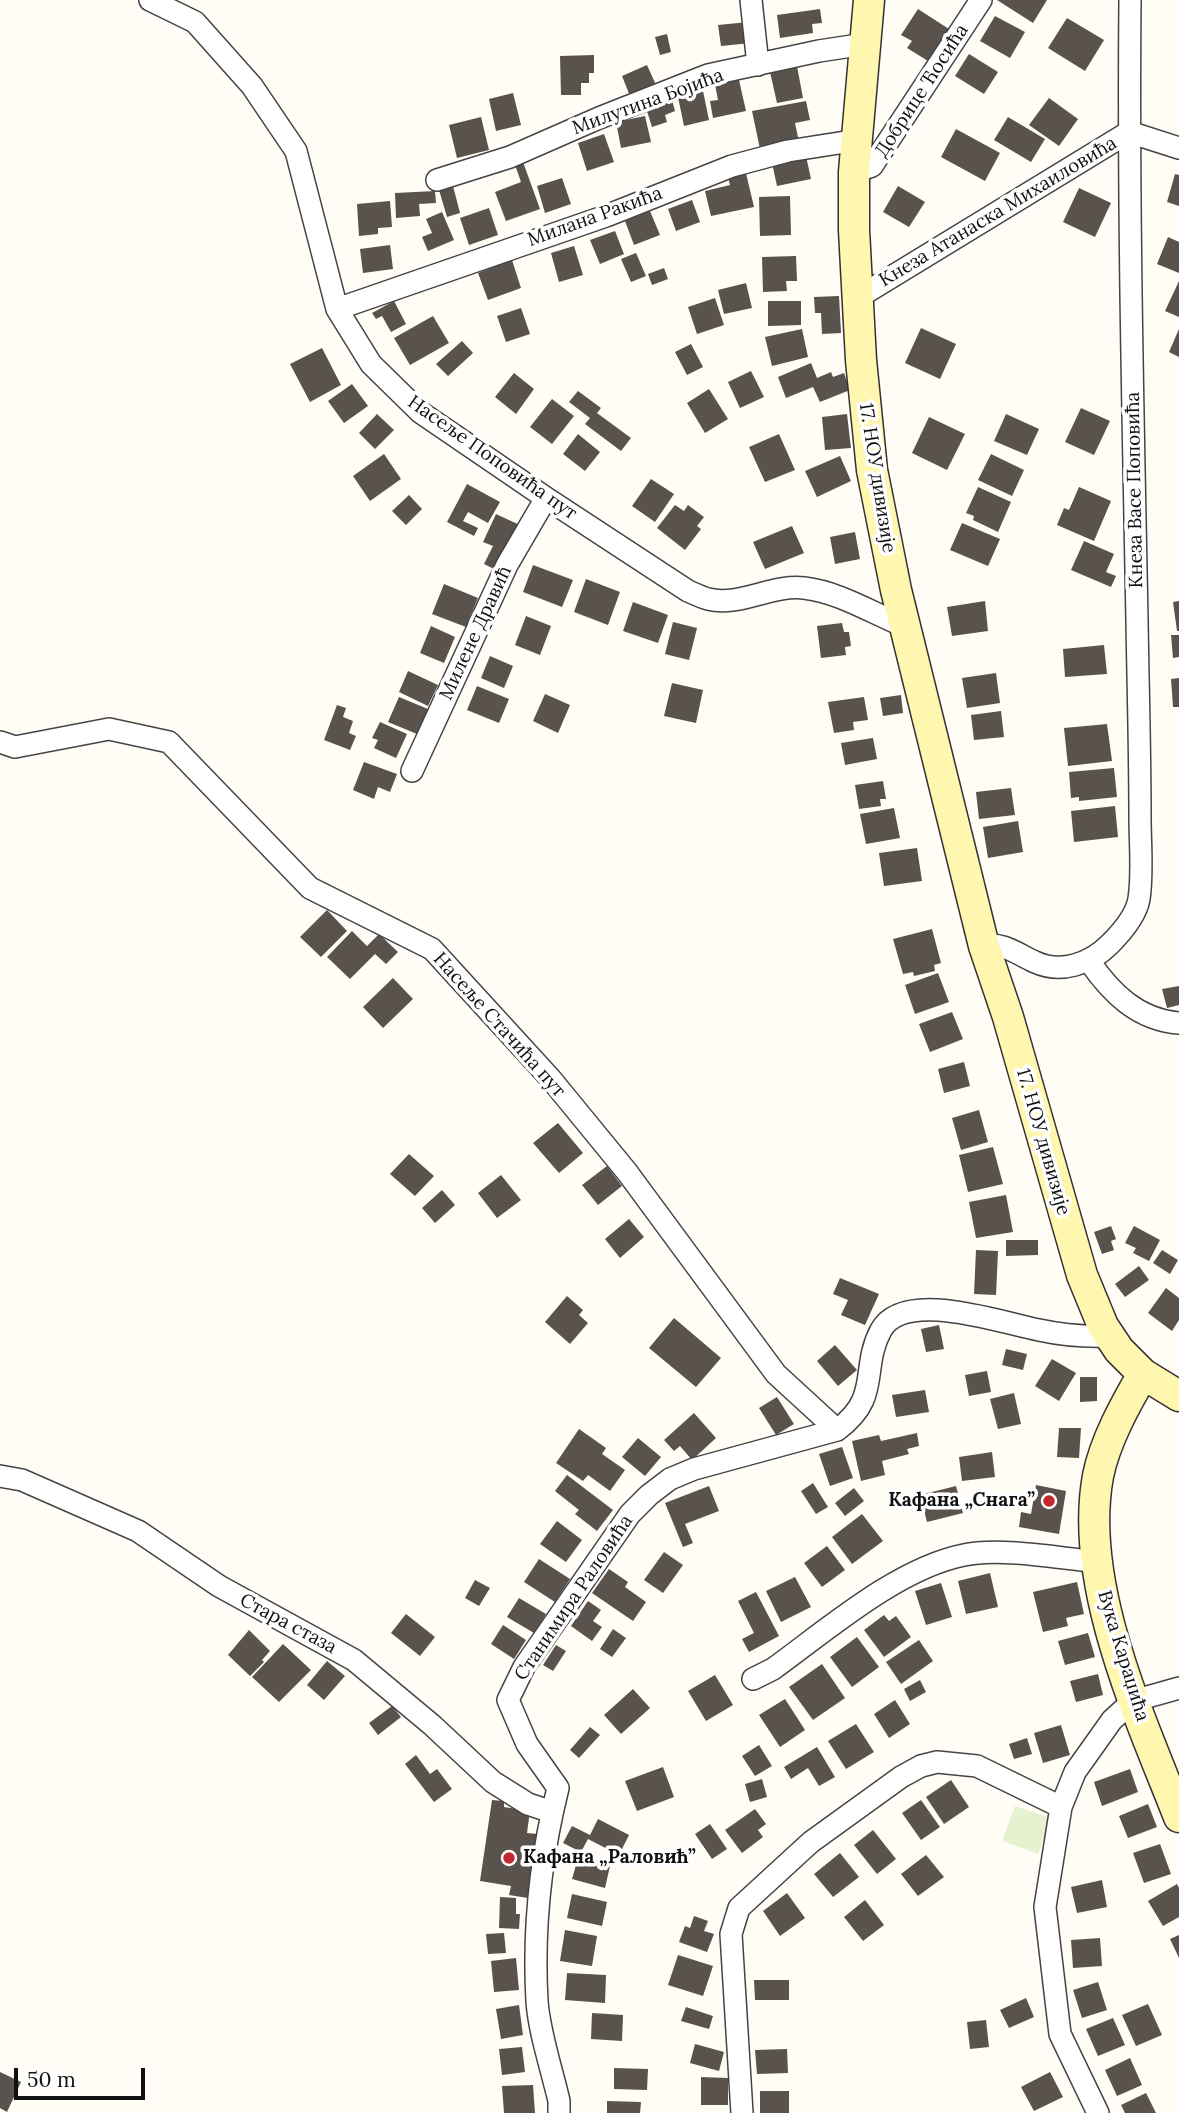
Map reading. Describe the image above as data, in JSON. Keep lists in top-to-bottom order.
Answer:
{
  "streets": {
    "street": [
      "Добрице Ћосића",
      "Милутина Бојића",
      "Кнеза Атанаска Михаиловића",
      "Милана Ракића",
      "Насеље Поповића пут",
      "17. НОУ дивизије",
      "Кнеза Васе Поповића",
      "Милене Дравић",
      "Насеље Стачића пут",
      "Станимира Раловића",
      "Стара стаза",
      "Вука Караџића"
    ]
  },
  "crossings": [
    ["Добрице Ћосића", "17. НОУ дивизије"],
    ["Милутина Бојића", "17. НОУ дивизије"],
    ["Кнеза Атанаска Михаиловића", "17. НОУ дивизије"],
    ["Кнеза Атанаска Михаиловића", "Кнеза Васе Поповића"],
    ["Милана Ракића", "Насеље Поповића пут"],
    ["Милана Ракића", "17. НОУ дивизије"],
    ["Насеље Поповића пут", "17. НОУ дивизије"],
    ["Насеље Поповића пут", "Милене Дравић"],
    ["17. НОУ дивизије", "Вука Караџића"],
    ["Насеље Стачића пут", "Станимира Раловића"],
    ["Станимира Раловића", "Стара стаза"]
  ],
  "places": ["Кафана „Снага”", "Кафана „Раловић”"],
  "scale_bar": "50 m"
}
